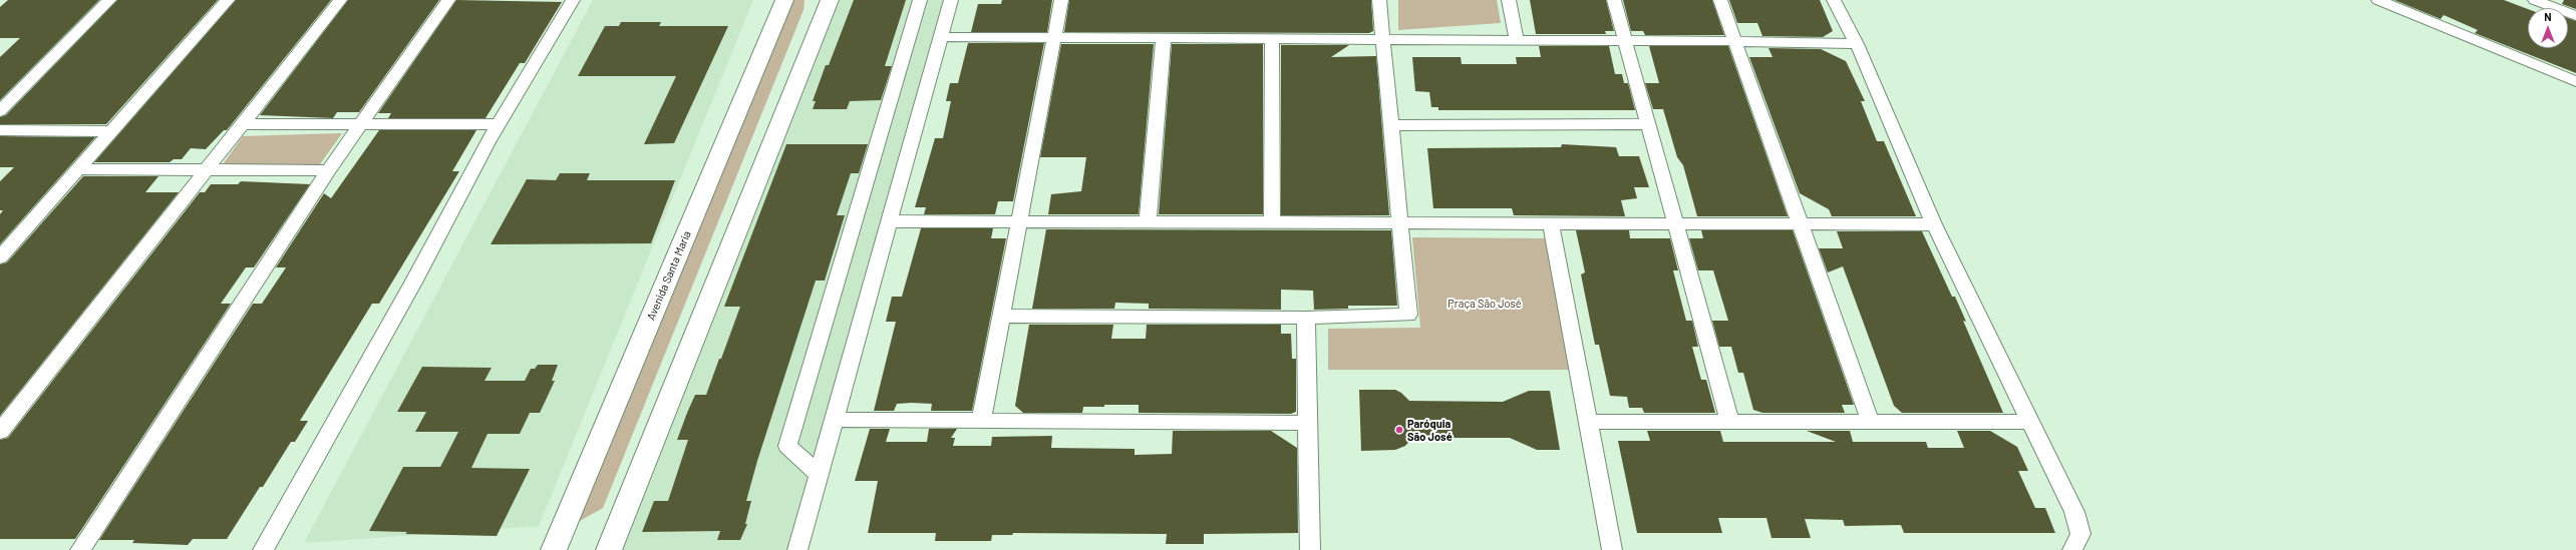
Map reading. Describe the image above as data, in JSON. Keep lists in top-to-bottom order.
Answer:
{
  "streets": {
    "main road": ["Avenida Santa Maria"]
  },
  "parks": ["Praça São José"],
  "places": ["Paróquia São José"],
  "north": "top"
}
